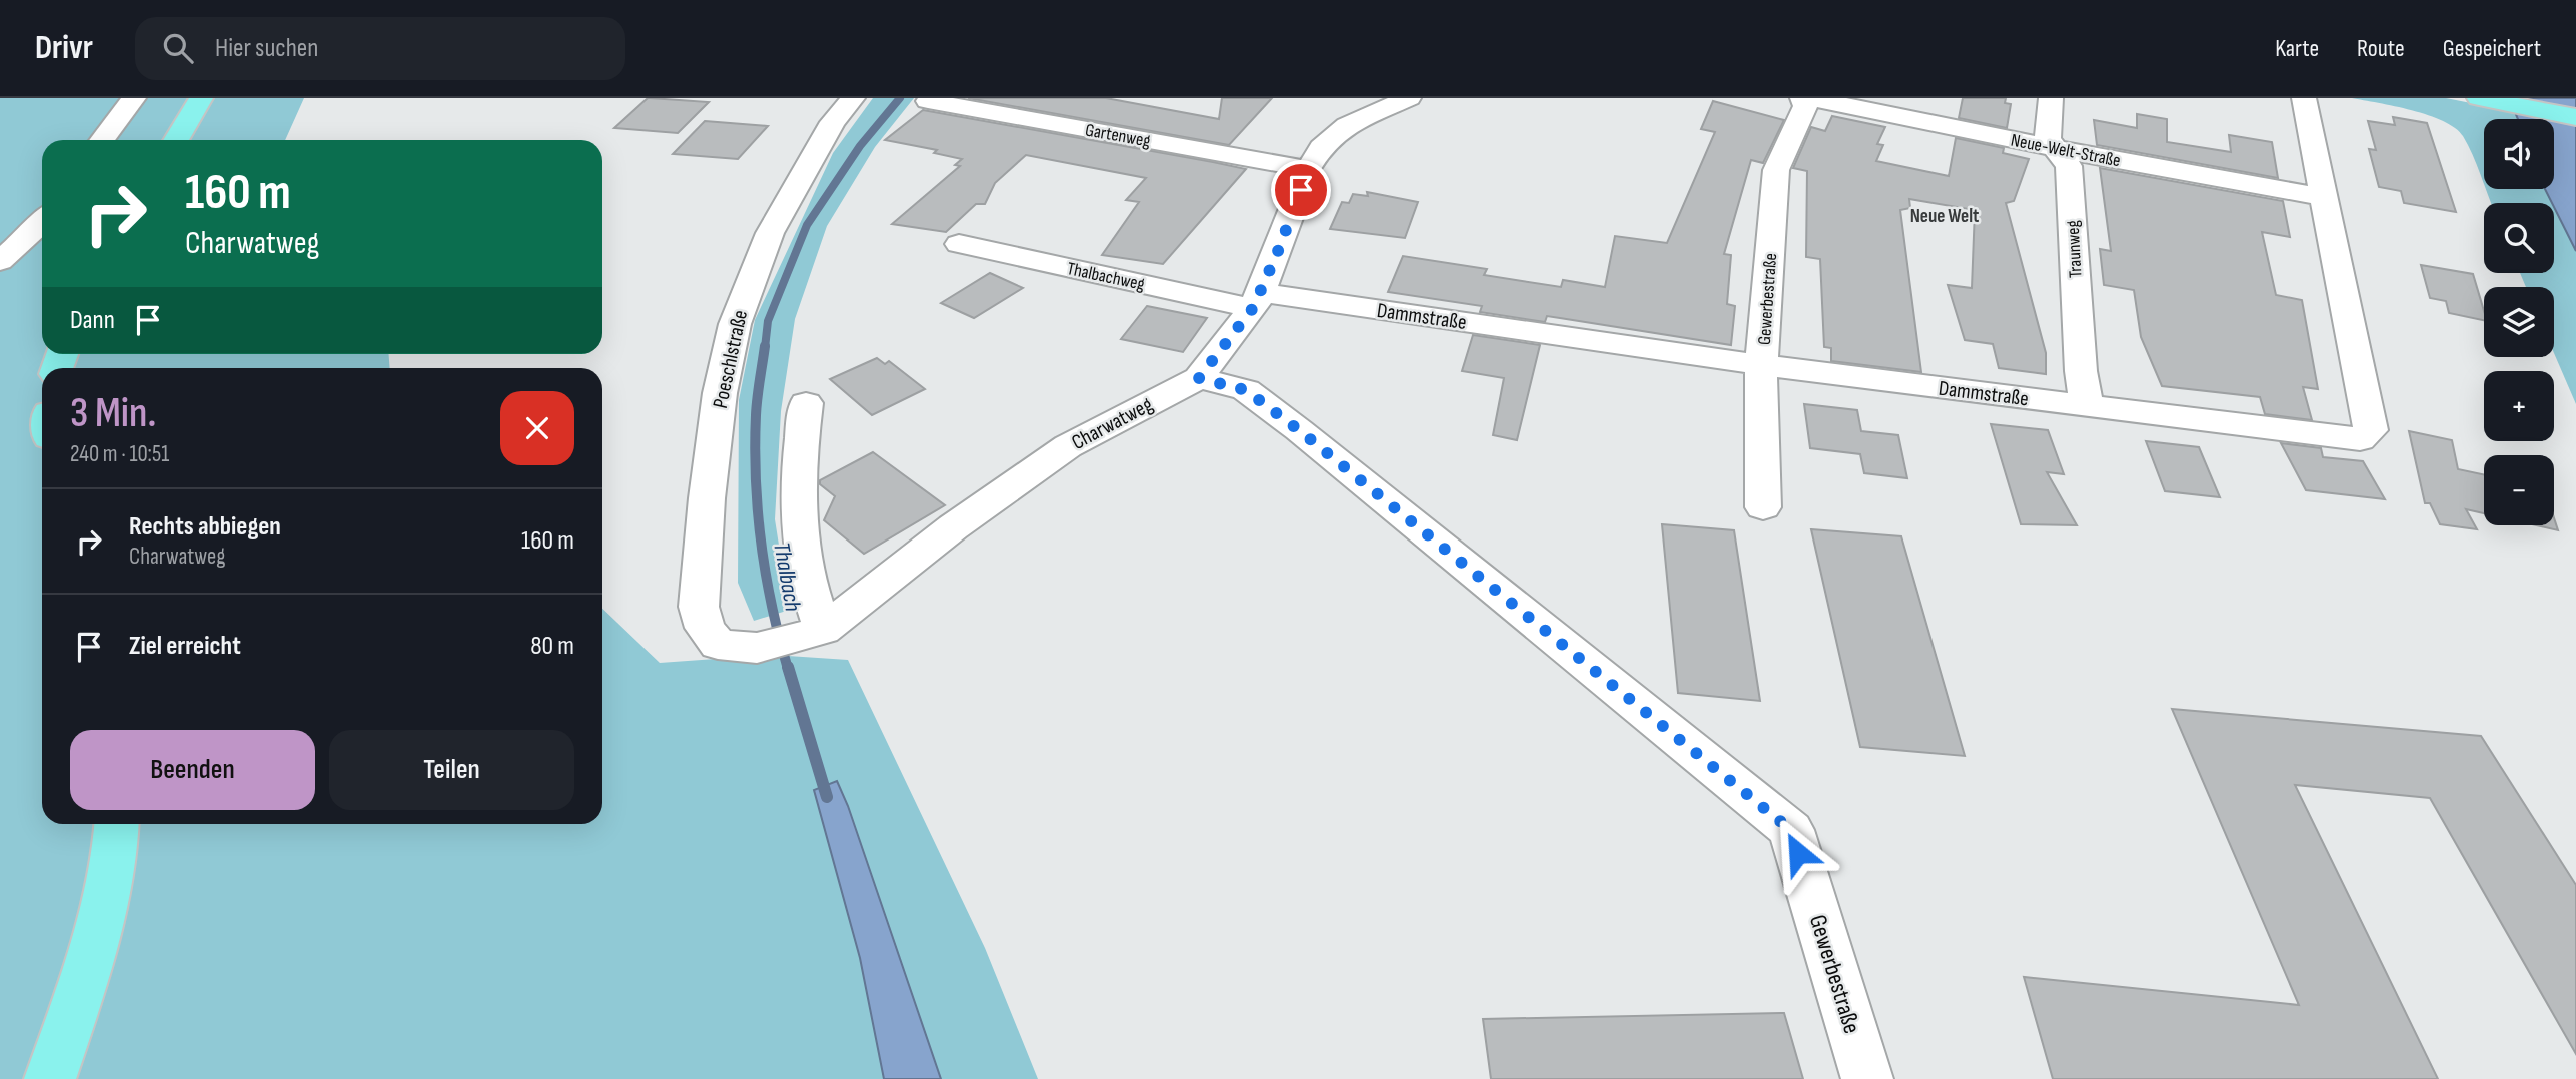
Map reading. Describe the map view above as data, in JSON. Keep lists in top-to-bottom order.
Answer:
{
  "streets": {
    "street": [
      "Gartenweg",
      "Neue-Welt-Straße",
      "Traunweg",
      "Thalbachweg",
      "Gewerbestraße",
      "Dammstraße",
      "Poeschlstraße",
      "Charwatweg"
    ]
  },
  "crossings": [
    ["Gartenweg", "Charwatweg"],
    ["Neue-Welt-Straße", "Traunweg"],
    ["Neue-Welt-Straße", "Dammstraße"],
    ["Traunweg", "Dammstraße"],
    ["Thalbachweg", "Dammstraße"],
    ["Thalbachweg", "Charwatweg"],
    ["Gewerbestraße", "Dammstraße"],
    ["Gewerbestraße", "Charwatweg"],
    ["Dammstraße", "Charwatweg"],
    ["Poeschlstraße", "Charwatweg"]
  ],
  "districts": ["Neue Welt"],
  "water": ["Thalbach"],
  "page": {
    "header": "Drivr",
    "search": "Hier suchen",
    "nav": ["Karte", "Route", "Gespeichert"],
    "map_buttons": ["+", "−"],
    "turn": ["160 m", "Charwatweg"],
    "then": "Dann",
    "heading": ["3 Min.", "240 m · 10:51"],
    "list": [
      {
        "name": "Rechts abbiegen",
        "note": "Charwatweg",
        "value": "160 m"
      },
      {
        "name": "Ziel erreicht",
        "value": "80 m"
      }
    ],
    "buttons": ["Beenden", "Teilen"]
  }
}
